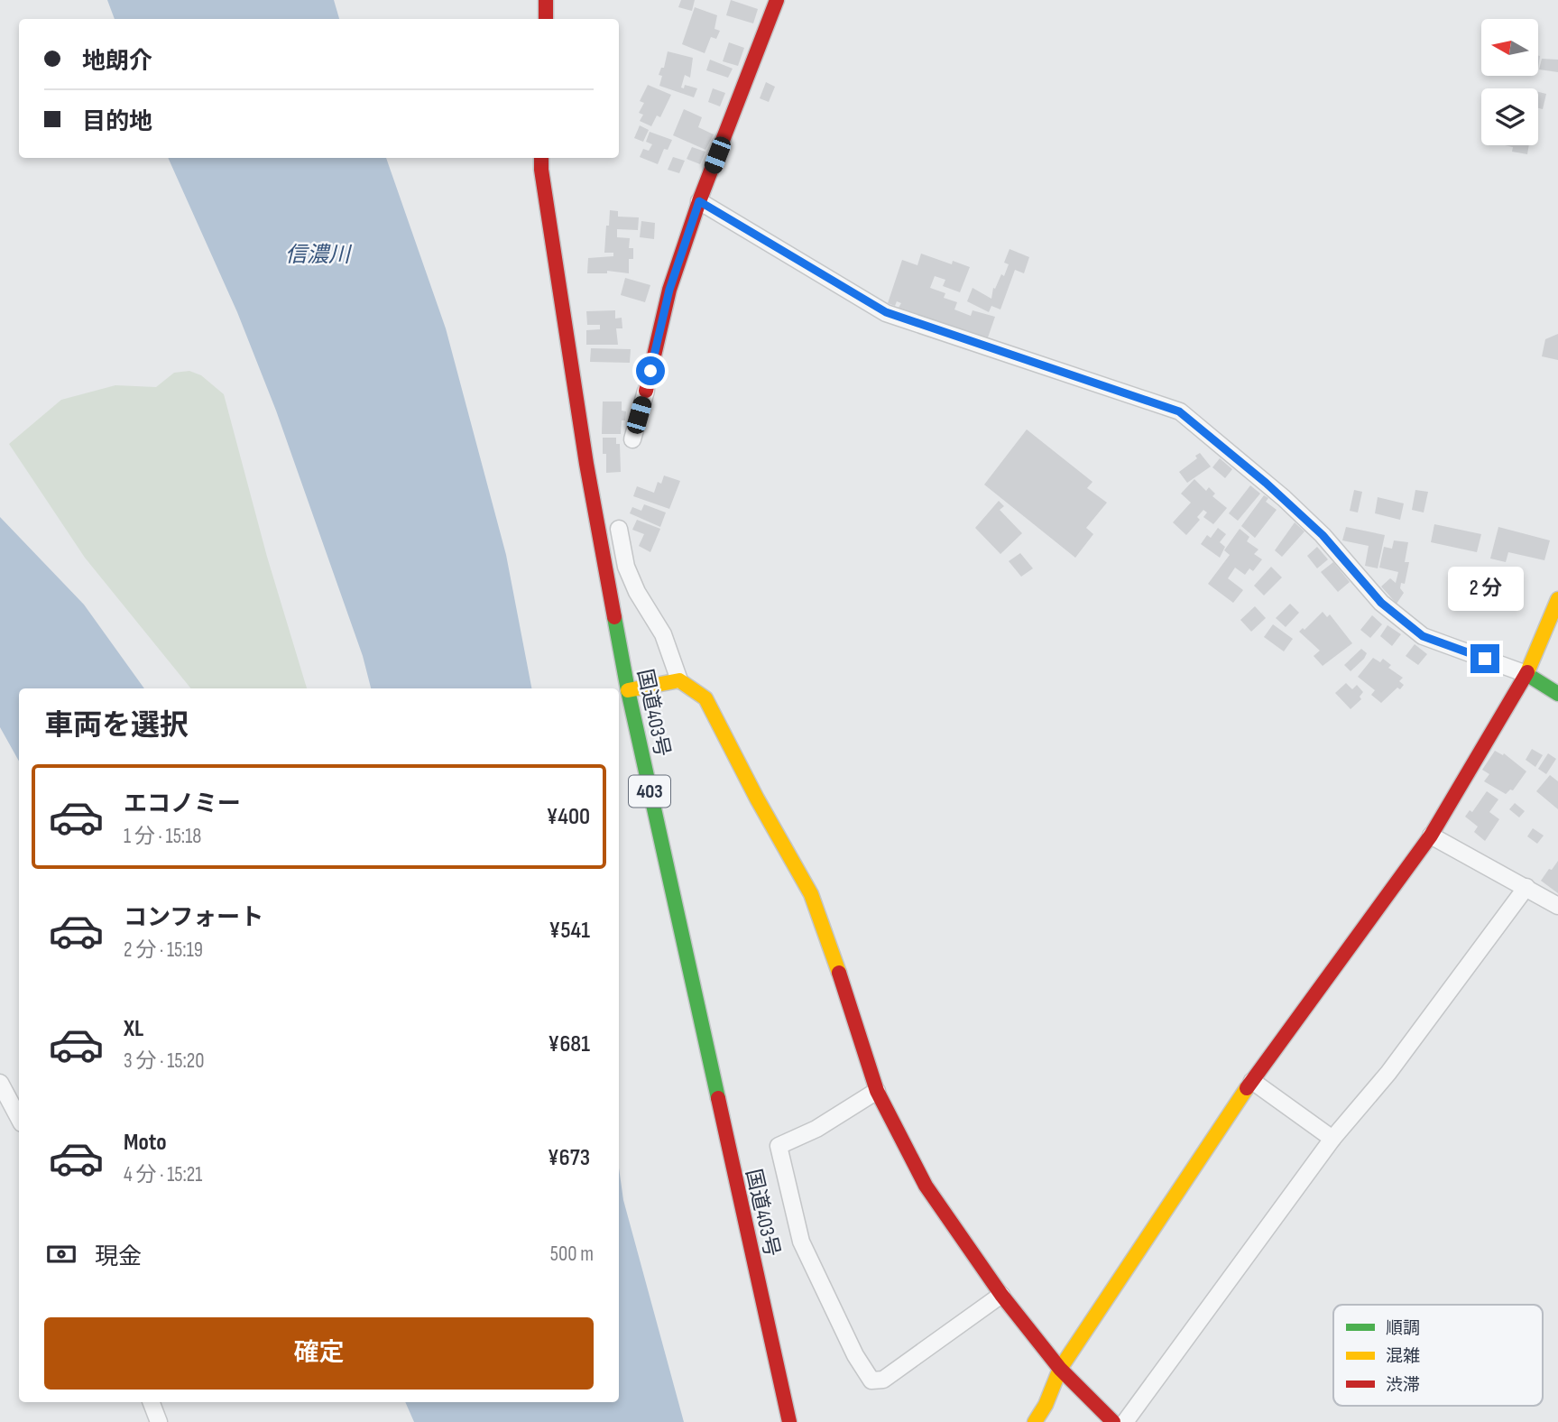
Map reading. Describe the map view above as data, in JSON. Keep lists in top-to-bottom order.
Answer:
{
  "streets": {
    "main road": ["国道403号", "403"]
  },
  "water": ["信濃川"],
  "legend": ["順調", "混雑", "渋滞"],
  "north": "left",
  "page": {
    "banner": ["地朗介", "目的地"],
    "bubble": "2 分",
    "heading": "車両を選択",
    "list": [
      {
        "name": "エコノミー",
        "note": "1 分 · 15:18",
        "value": "¥400"
      },
      {
        "name": "コンフォート",
        "note": "2 分 · 15:19",
        "value": "¥541"
      },
      {
        "name": "XL",
        "note": "3 分 · 15:20",
        "value": "¥681"
      },
      {
        "name": "Moto",
        "note": "4 分 · 15:21",
        "value": "¥673"
      }
    ],
    "pay": ["現金", "500 m"],
    "buttons": "確定"
  }
}
